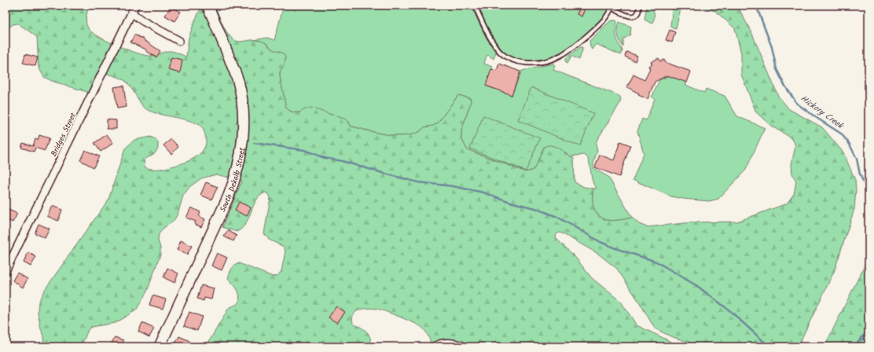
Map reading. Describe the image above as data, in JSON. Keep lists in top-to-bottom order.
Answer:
{
  "streets": {
    "main road": ["South Dekalb Street"],
    "street": ["Bridges Street"]
  },
  "water": ["Hickory Creek"]
}
